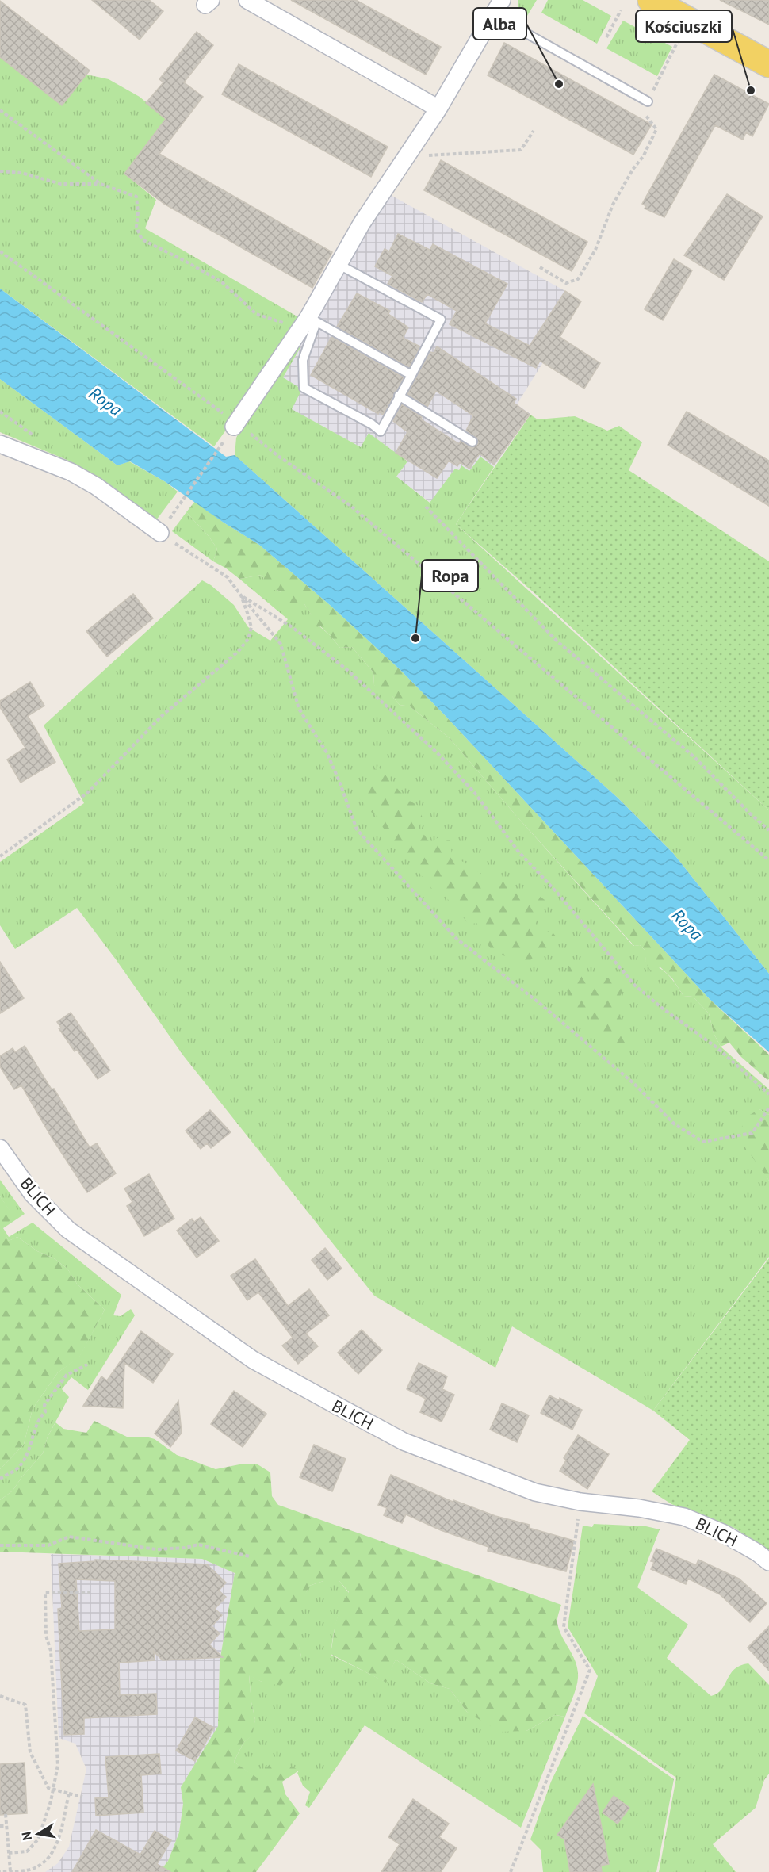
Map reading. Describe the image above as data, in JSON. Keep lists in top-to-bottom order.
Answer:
{
  "streets": {
    "street": ["BLICH"]
  },
  "water": ["Ropa"],
  "places": ["Alba", "Kościuszki", "Ropa"],
  "north": "left"
}
